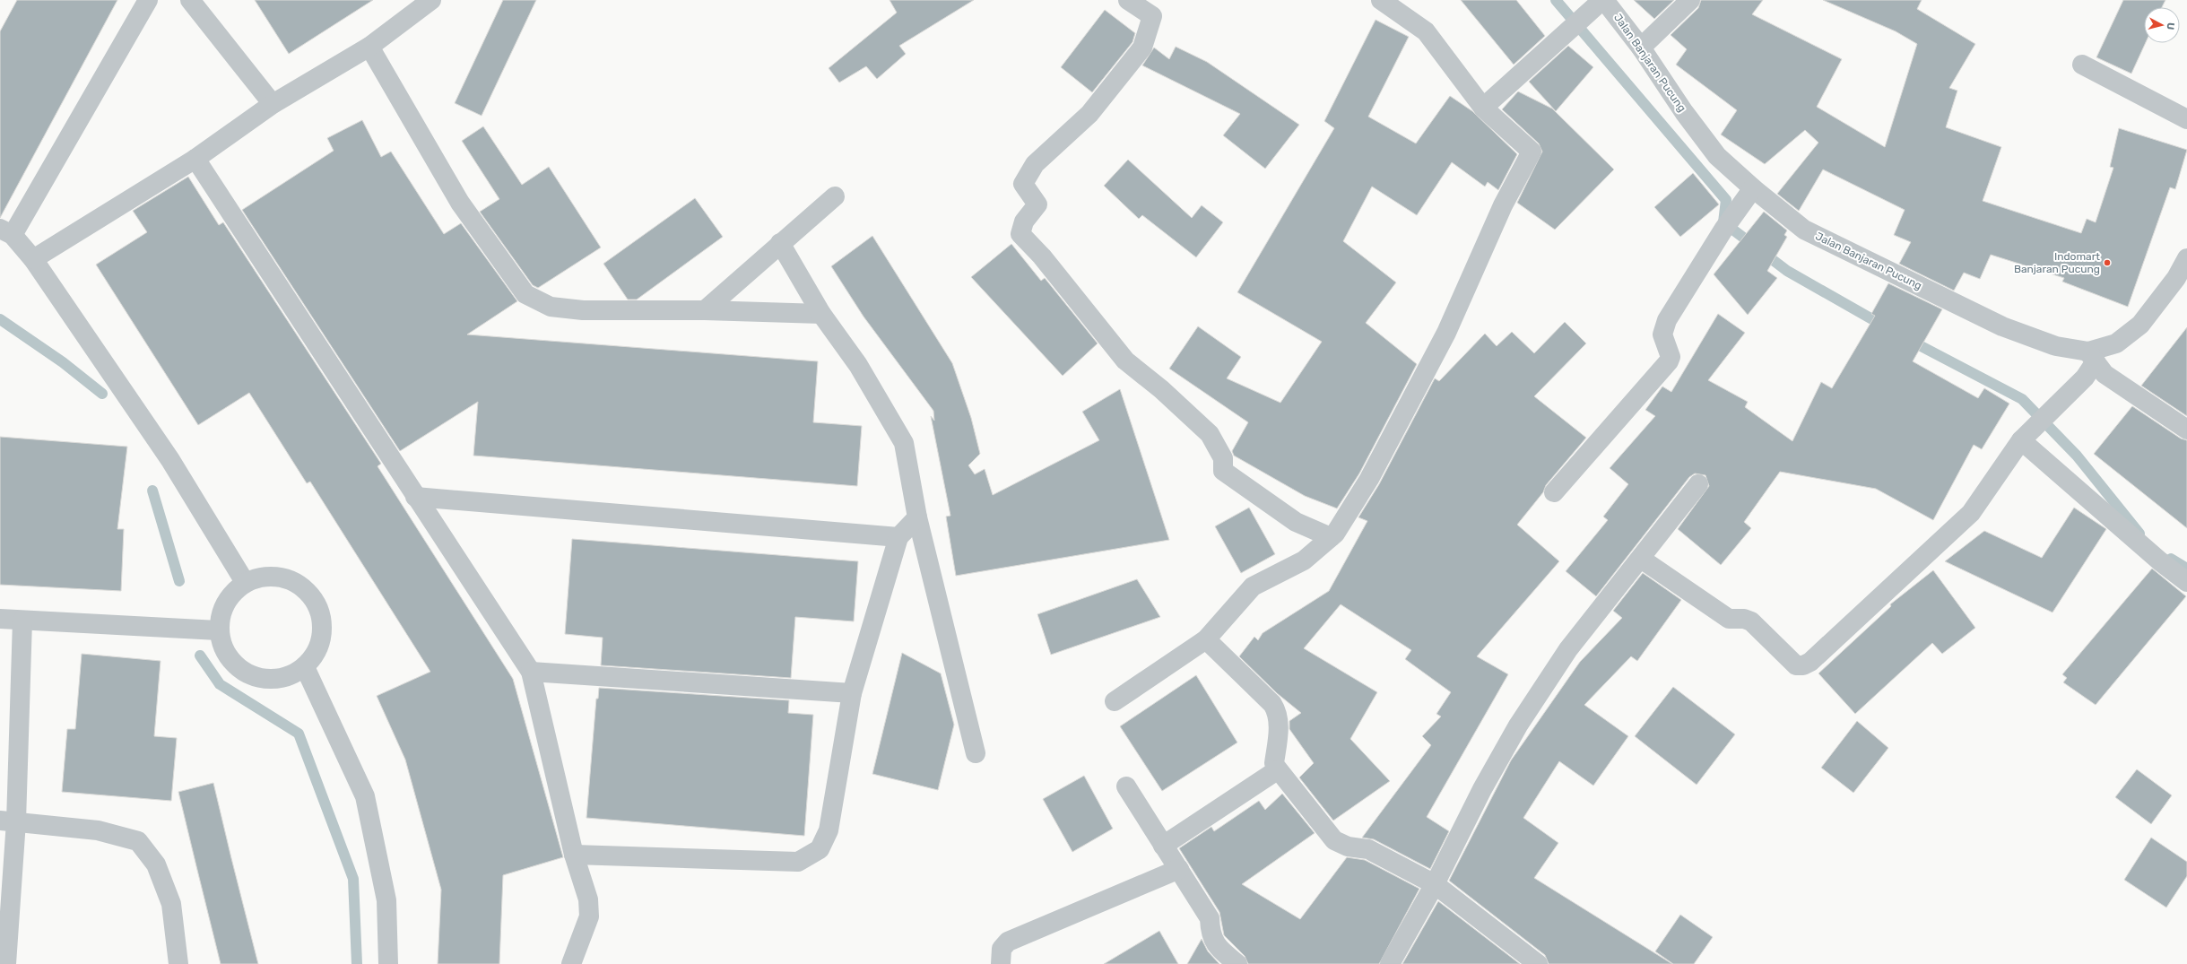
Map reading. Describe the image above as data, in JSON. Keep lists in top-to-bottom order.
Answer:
{
  "streets": {
    "street": ["Jalan Banjaran Pucung"]
  },
  "places": ["Indomart Banjaran Pucung"],
  "north": "right"
}
